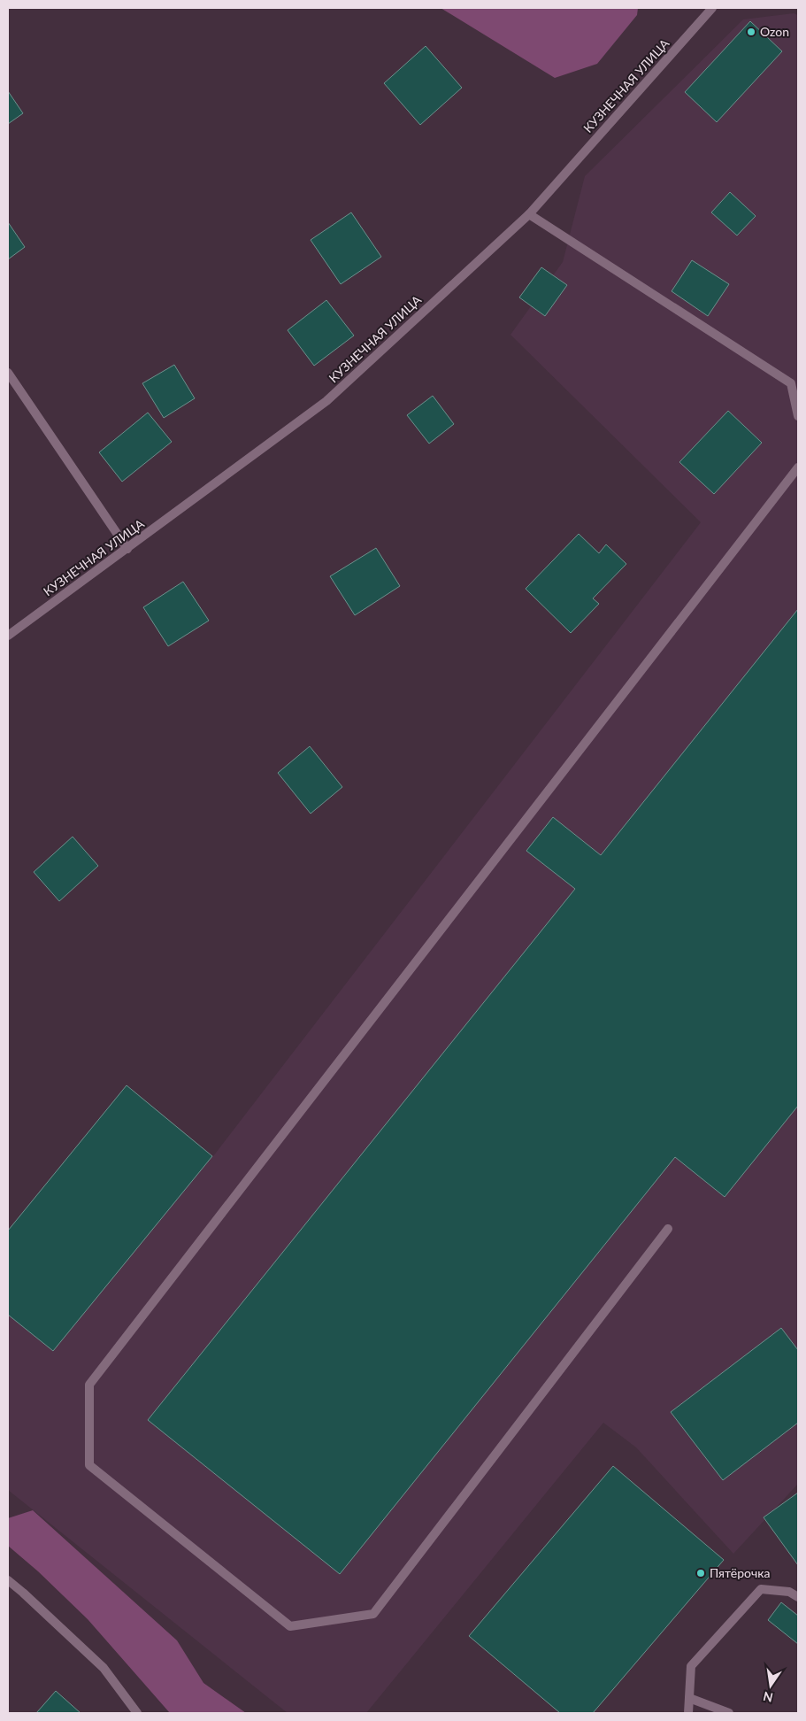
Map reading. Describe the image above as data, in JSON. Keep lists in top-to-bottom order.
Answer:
{
  "streets": {
    "street": ["КУЗНЕЧНАЯ УЛИЦА"]
  },
  "places": ["Ozon", "Пятёрочка"],
  "north": "bottom"
}
